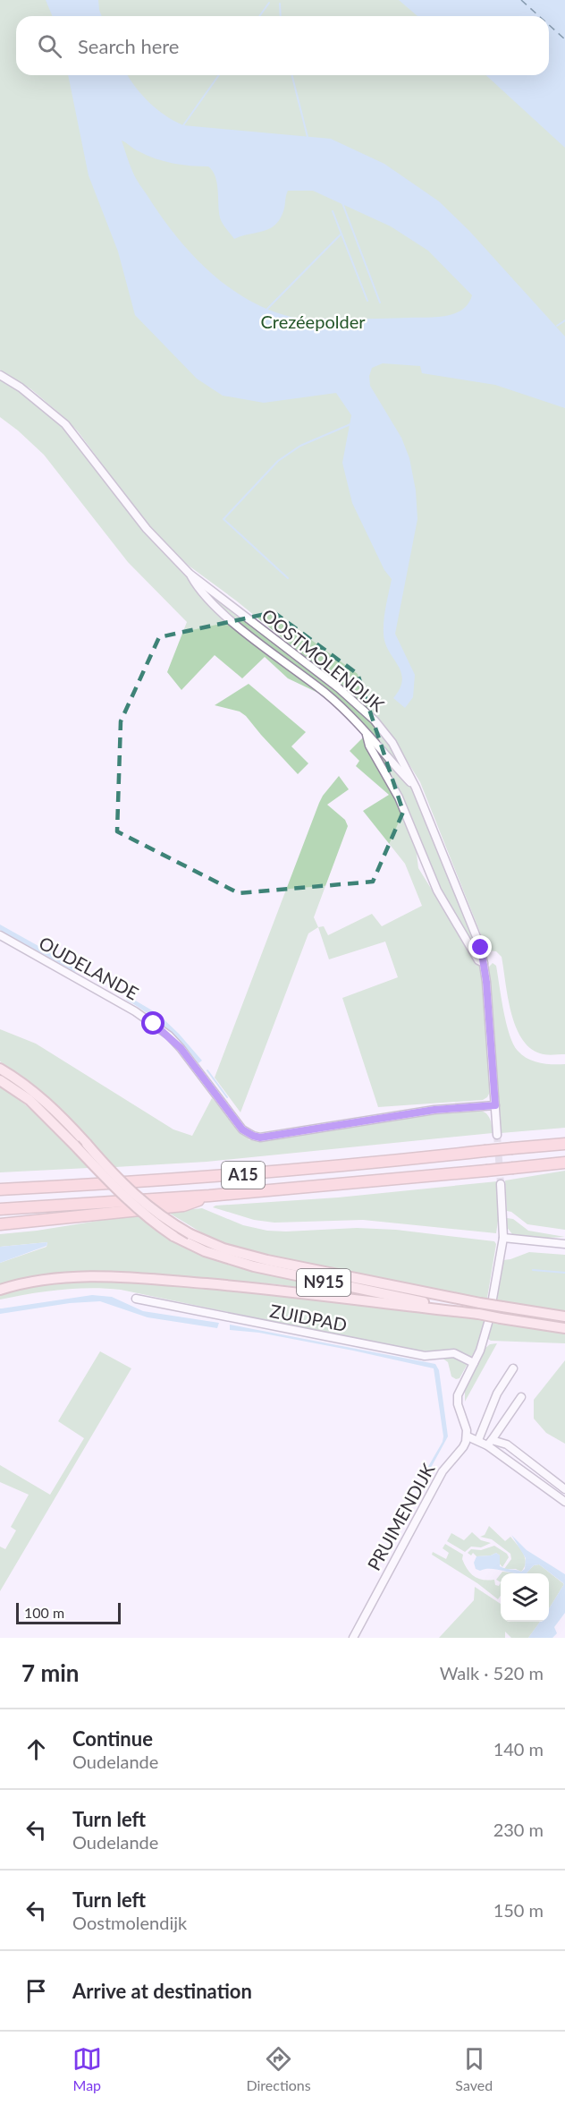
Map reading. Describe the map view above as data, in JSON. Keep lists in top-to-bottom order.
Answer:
{
  "streets": {
    "highway": ["A15"],
    "main road": ["N915"],
    "street": [
      "OOSTMOLENDIJK",
      "OUDELANDE",
      "ZUIDPAD",
      "PRUIMENDIJK"
    ]
  },
  "crossings": [
    ["OOSTMOLENDIJK", "OUDELANDE"]
  ],
  "parks": ["Crezéepolder"],
  "scale_bar": "100 m",
  "page": {
    "search": "Search here",
    "scale": "100 m",
    "heading": ["7 min", "Walk · 520 m"],
    "list": [
      ["Continue", "Oudelande", "140 m"],
      ["Turn left", "Oudelande", "230 m"],
      ["Turn left", "Oostmolendijk", "150 m"],
      "Arrive at destination"
    ],
    "nav": ["Map", "Directions", "Saved"]
  }
}
